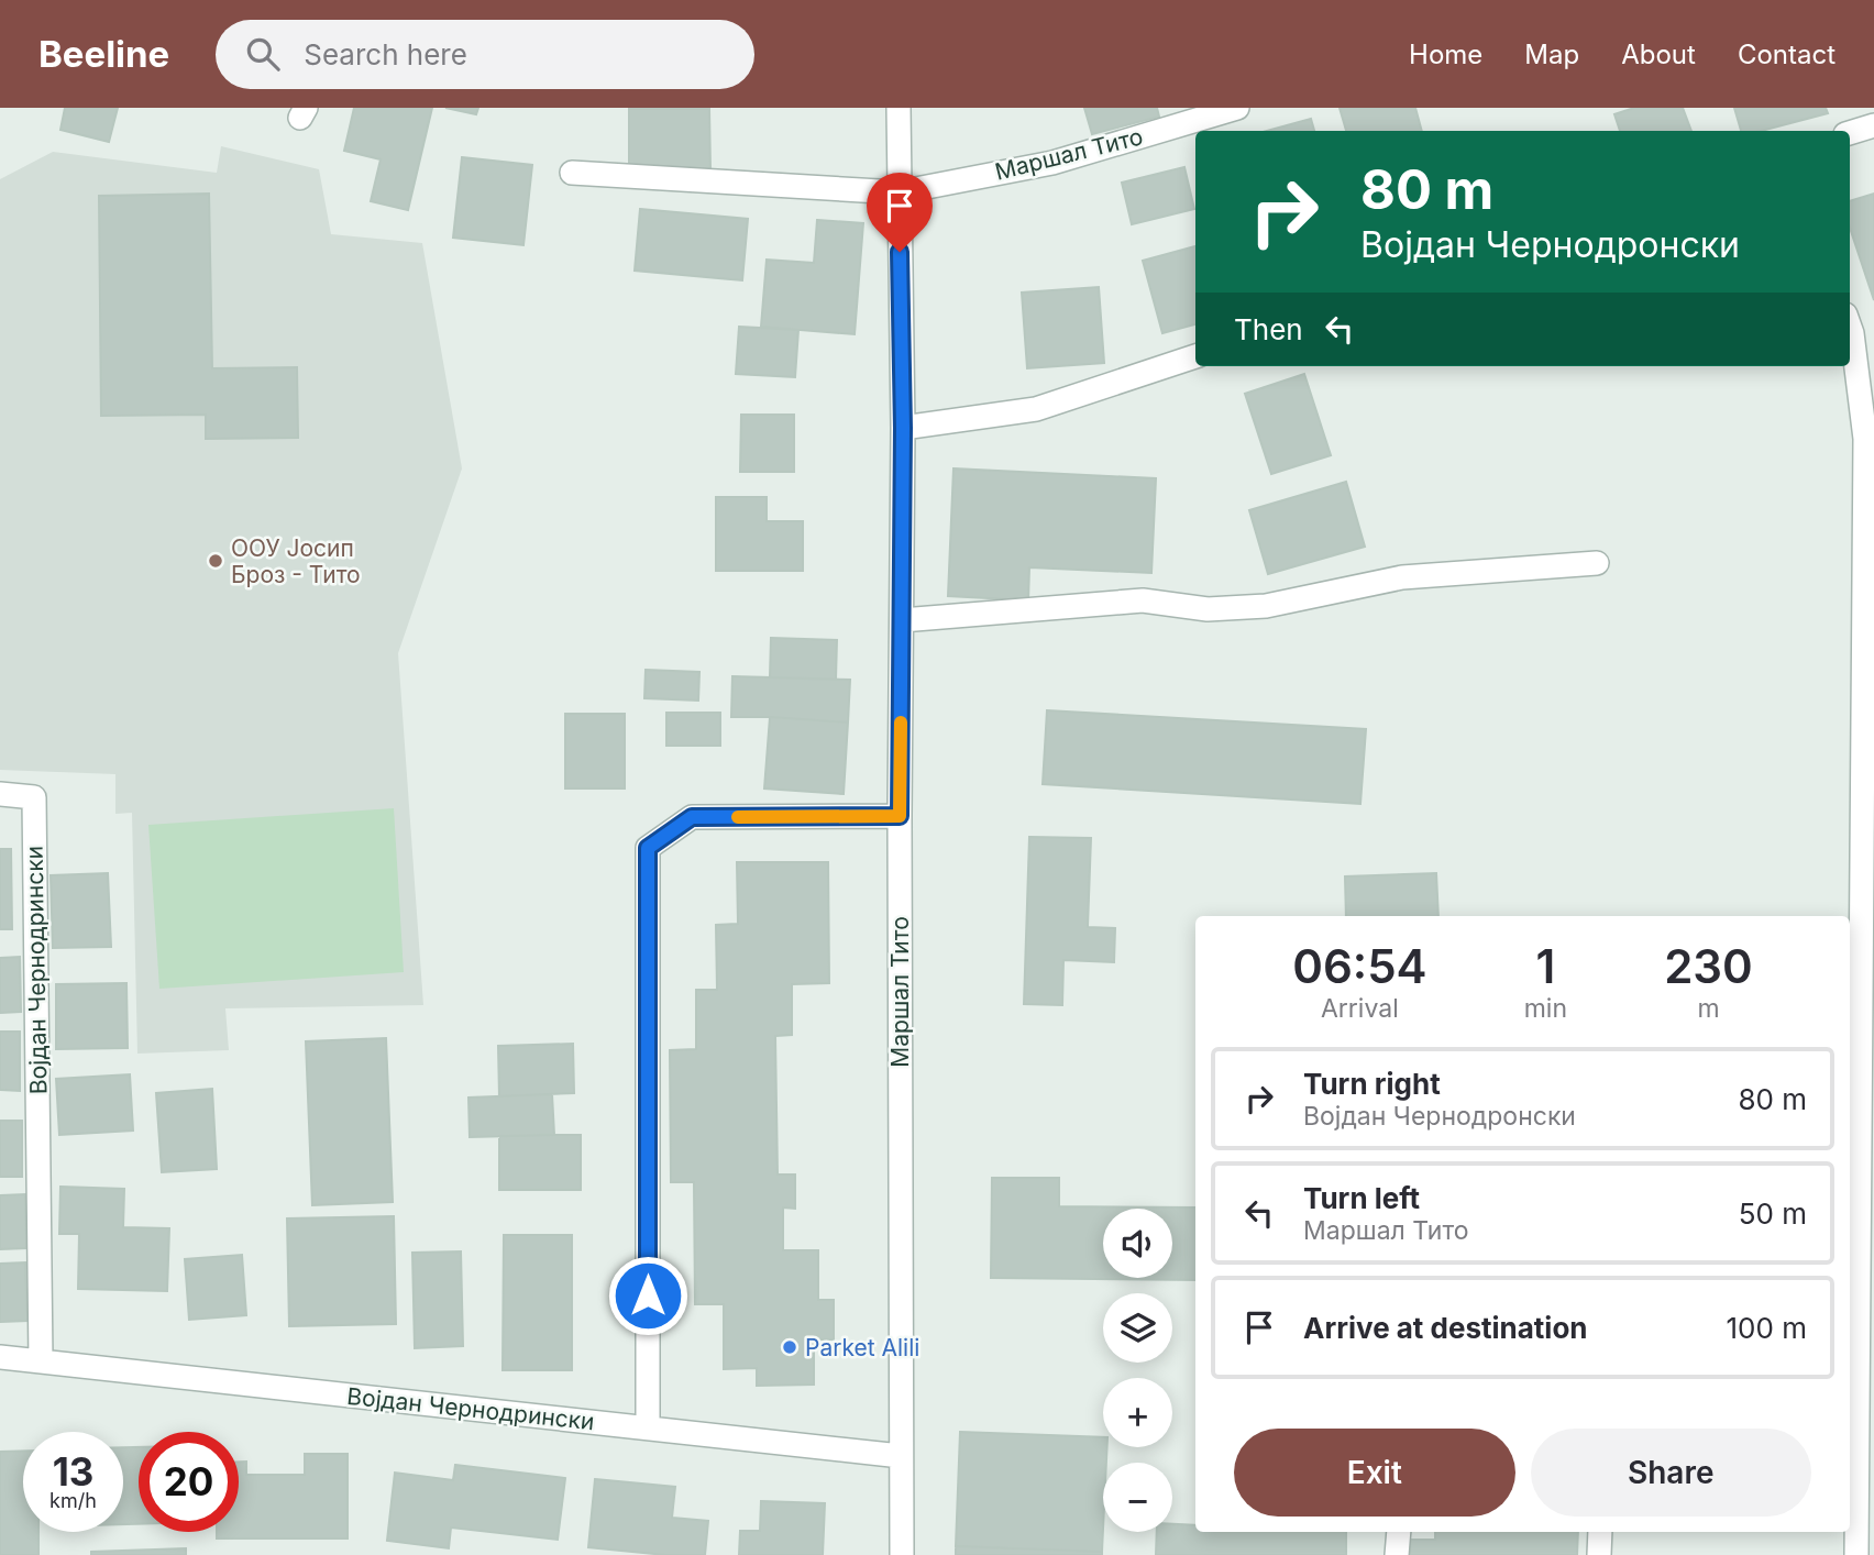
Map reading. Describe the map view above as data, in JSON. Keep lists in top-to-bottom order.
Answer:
{
  "streets": {
    "street": ["Маршал Тито", "Војдан Чернодрински"]
  },
  "crossings": [
    ["Маршал Тито", "Војдан Чернодрински"]
  ],
  "places": ["ООУ Јосип Броз - Тито", "Parket Alili"],
  "page": {
    "header": "Beeline",
    "search": "Search here",
    "nav": [
      "Home",
      "Map",
      "About",
      "Contact"
    ],
    "turn": ["80 m", "Војдан Чернодронски"],
    "then": "Then",
    "eta": [
      "06:54",
      "Arrival",
      "1",
      "min",
      "230",
      "m"
    ],
    "list": [
      {
        "name": "Turn right",
        "note": "Војдан Чернодронски",
        "value": "80 m"
      },
      {
        "name": "Turn left",
        "note": "Маршал Тито",
        "value": "50 m"
      },
      {
        "name": "Arrive at destination",
        "value": "100 m"
      }
    ],
    "map_buttons": ["+", "−"],
    "buttons": ["Exit", "Share"],
    "speed": "13 km/h",
    "limit": "20"
  }
}
